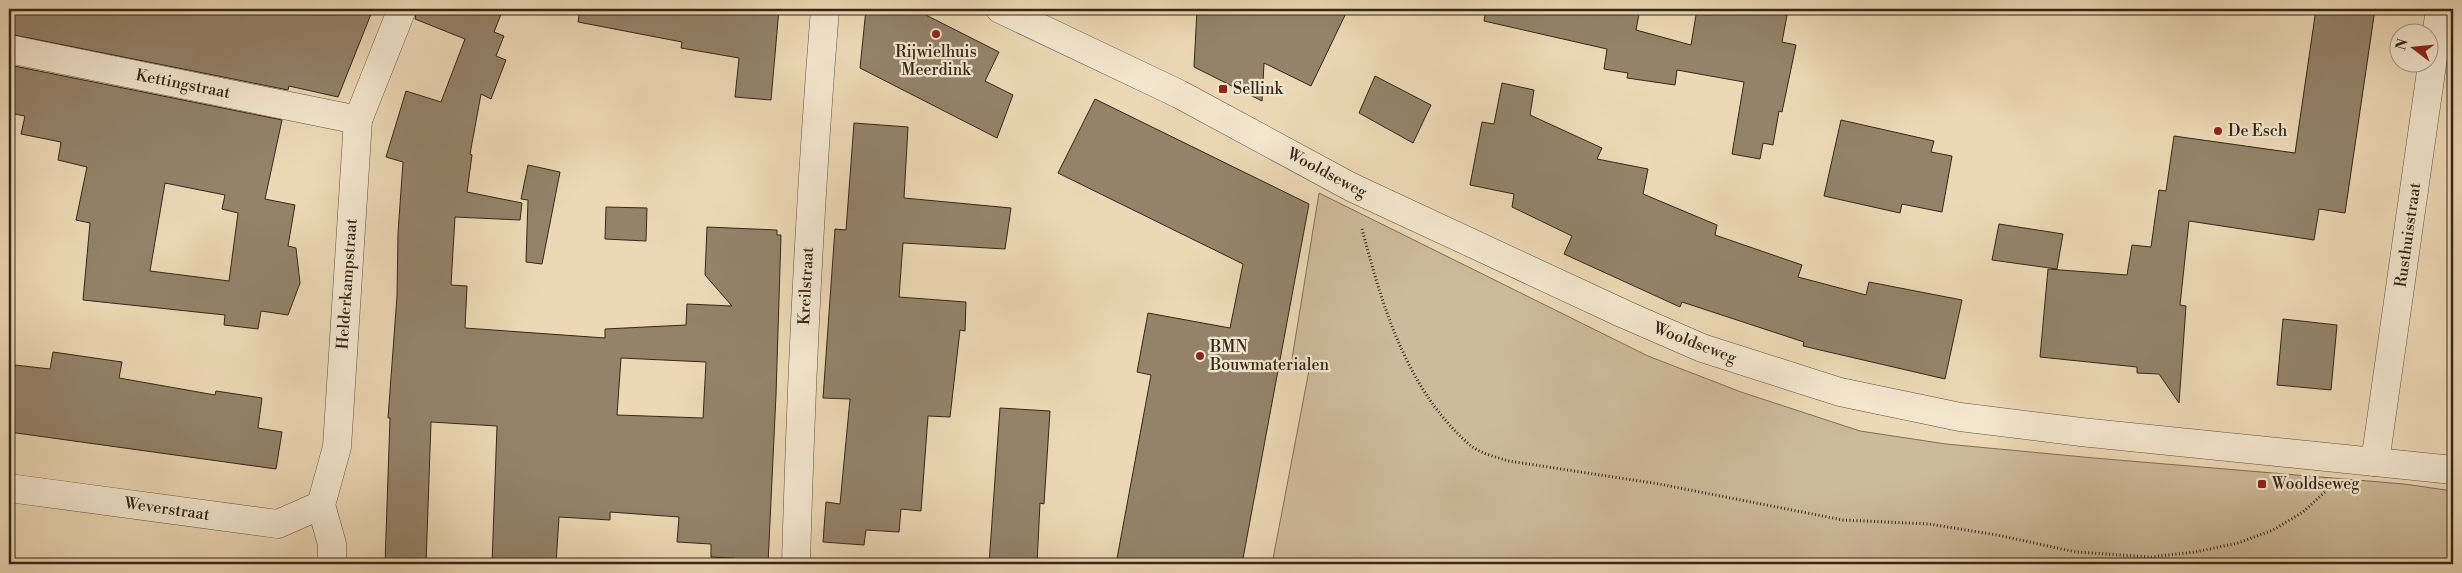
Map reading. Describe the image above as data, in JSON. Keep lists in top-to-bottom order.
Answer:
{
  "streets": {
    "street": [
      "Kettingstraat",
      "Wooldseweg",
      "Rusthuisstraat",
      "Helderkampstraat",
      "Kreilstraat",
      "Weverstraat"
    ]
  },
  "crossings": [
    ["Kettingstraat", "Helderkampstraat"],
    ["Wooldseweg", "Rusthuisstraat"],
    ["Helderkampstraat", "Weverstraat"]
  ],
  "places": {
    "other": ["Rijwielhuis Meerdink", "De Esch", "BMN Bouwmaterialen"],
    "transit": ["Sellink", "Wooldseweg"]
  },
  "north": "left"
}
